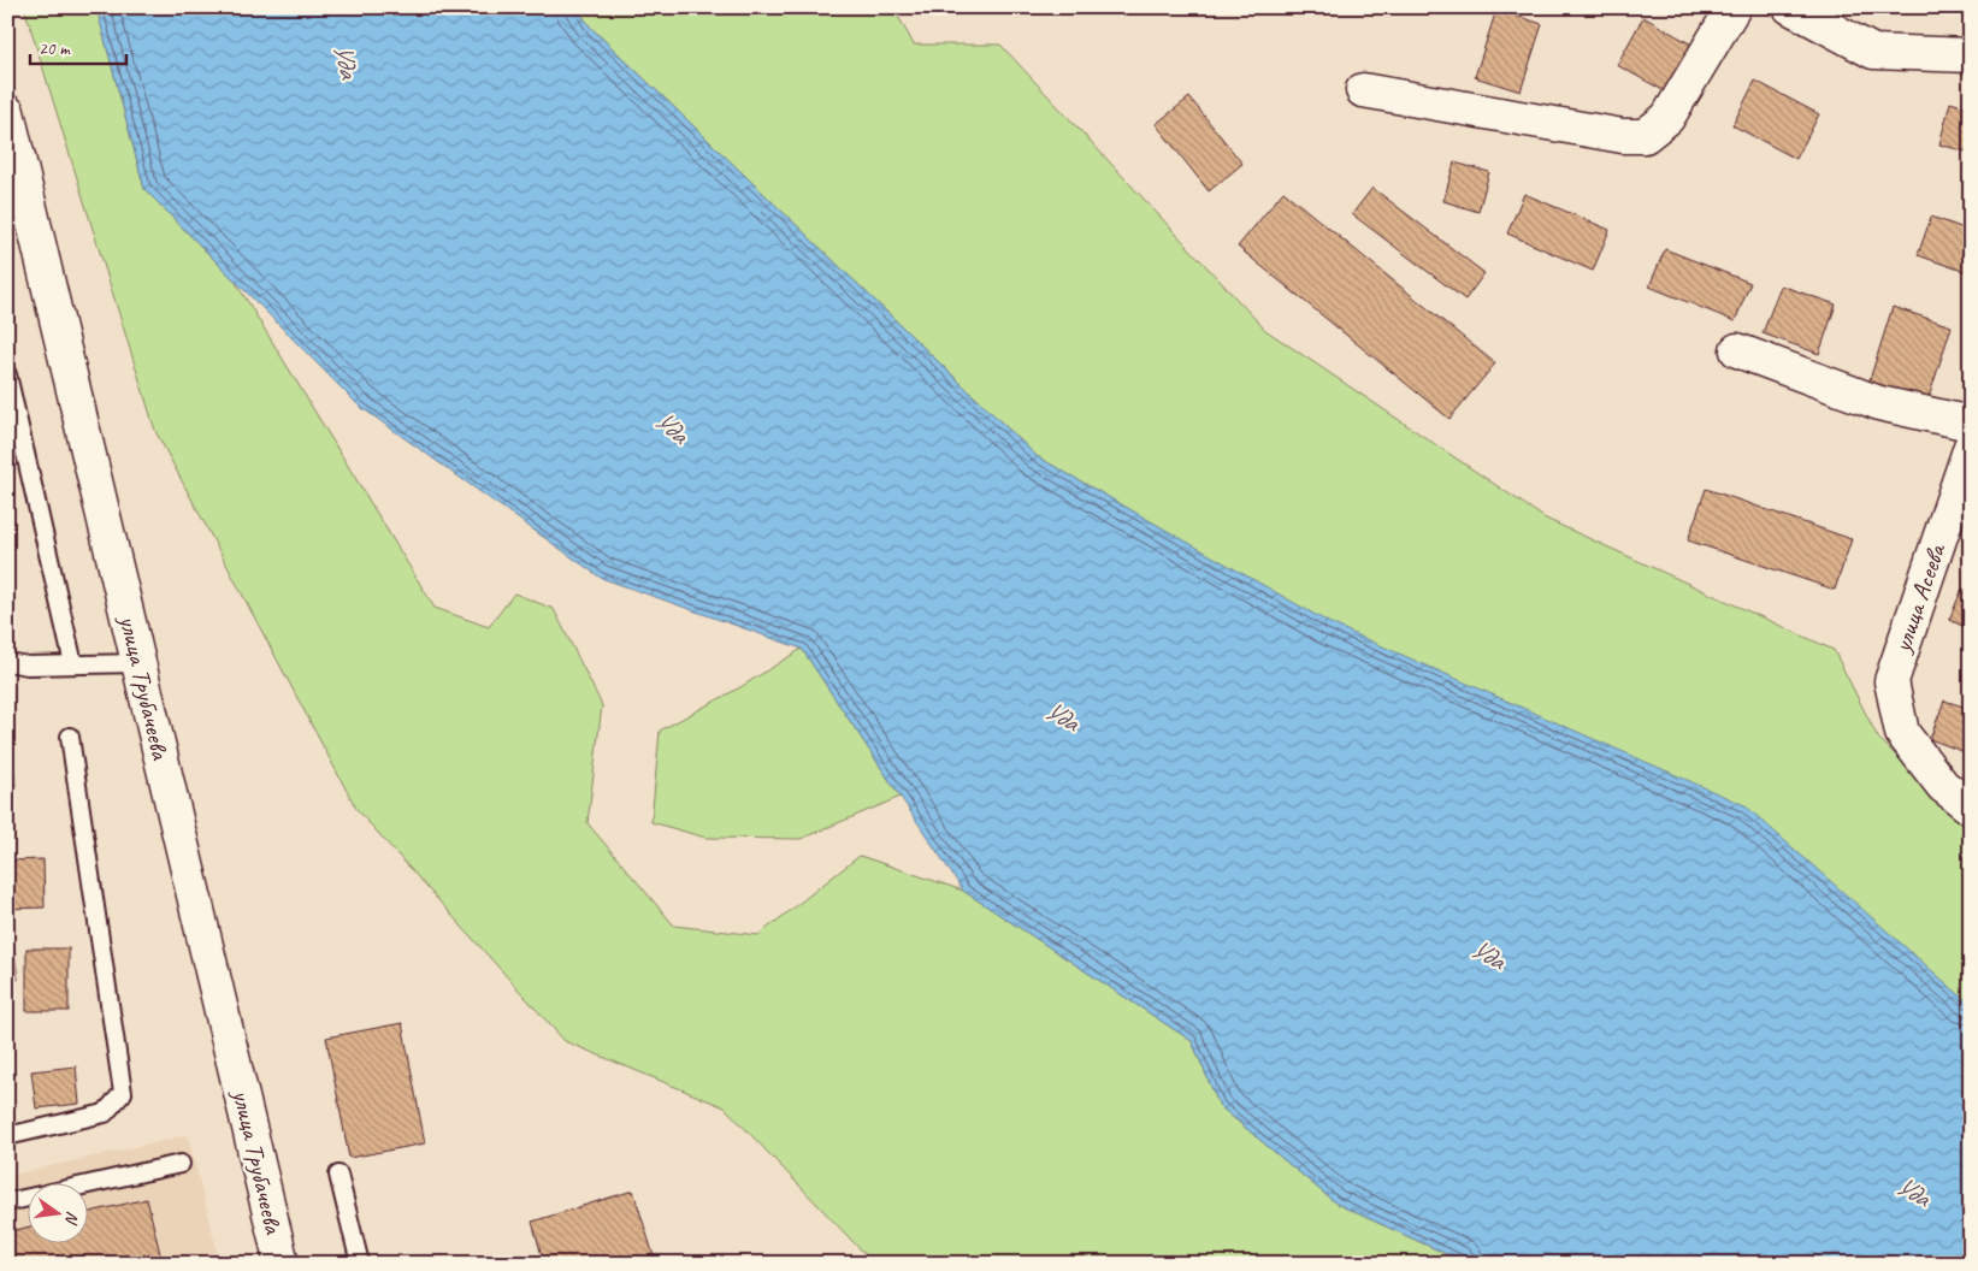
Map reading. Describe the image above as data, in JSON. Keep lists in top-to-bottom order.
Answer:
{
  "streets": {
    "street": ["улица Асеева", "улица Трубачеева"]
  },
  "water": ["Уда"],
  "scale_bar": "20 m",
  "north": "right"
}
